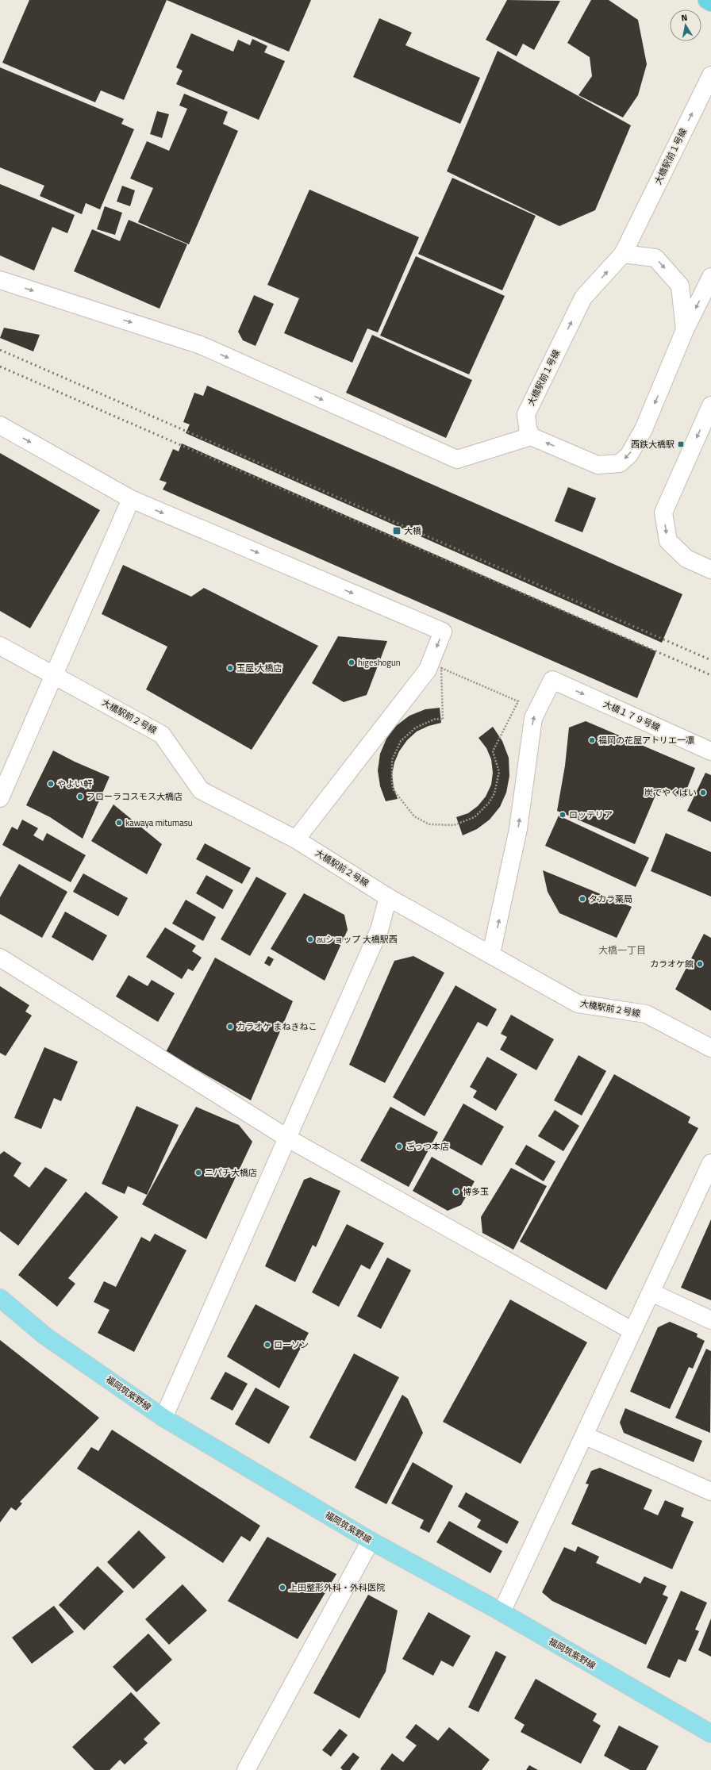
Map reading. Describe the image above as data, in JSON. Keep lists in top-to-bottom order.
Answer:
{
  "streets": {
    "main road": ["福岡筑紫野線"],
    "street": ["大橋駅前１号線", "大橋１７９号線", "大橋駅前２号線"]
  },
  "crossings": [
    ["大橋１７９号線", "大橋駅前２号線"]
  ],
  "one_way": ["大橋駅前１号線"],
  "districts": ["大橋一丁目"],
  "places": {
    "transit": ["西鉄大橋駅", "大橋"],
    "other": [
      "higeshogun",
      "玉屋 大橋店",
      "福岡の花屋アトリエ一凛",
      "やよい軒",
      "炭でやくばい",
      "フローラコスモス大橋店",
      "ロッテリア",
      "kawaya mitumasu",
      "タカラ薬局",
      "auショップ 大橋駅西",
      "カラオケ館",
      "カラオケ まねきねこ",
      "ごっつ本店",
      "ニパチ大橋店",
      "博多玉",
      "ローソン",
      "上田整形外科・外科医院"
    ]
  },
  "north": "top"
}
